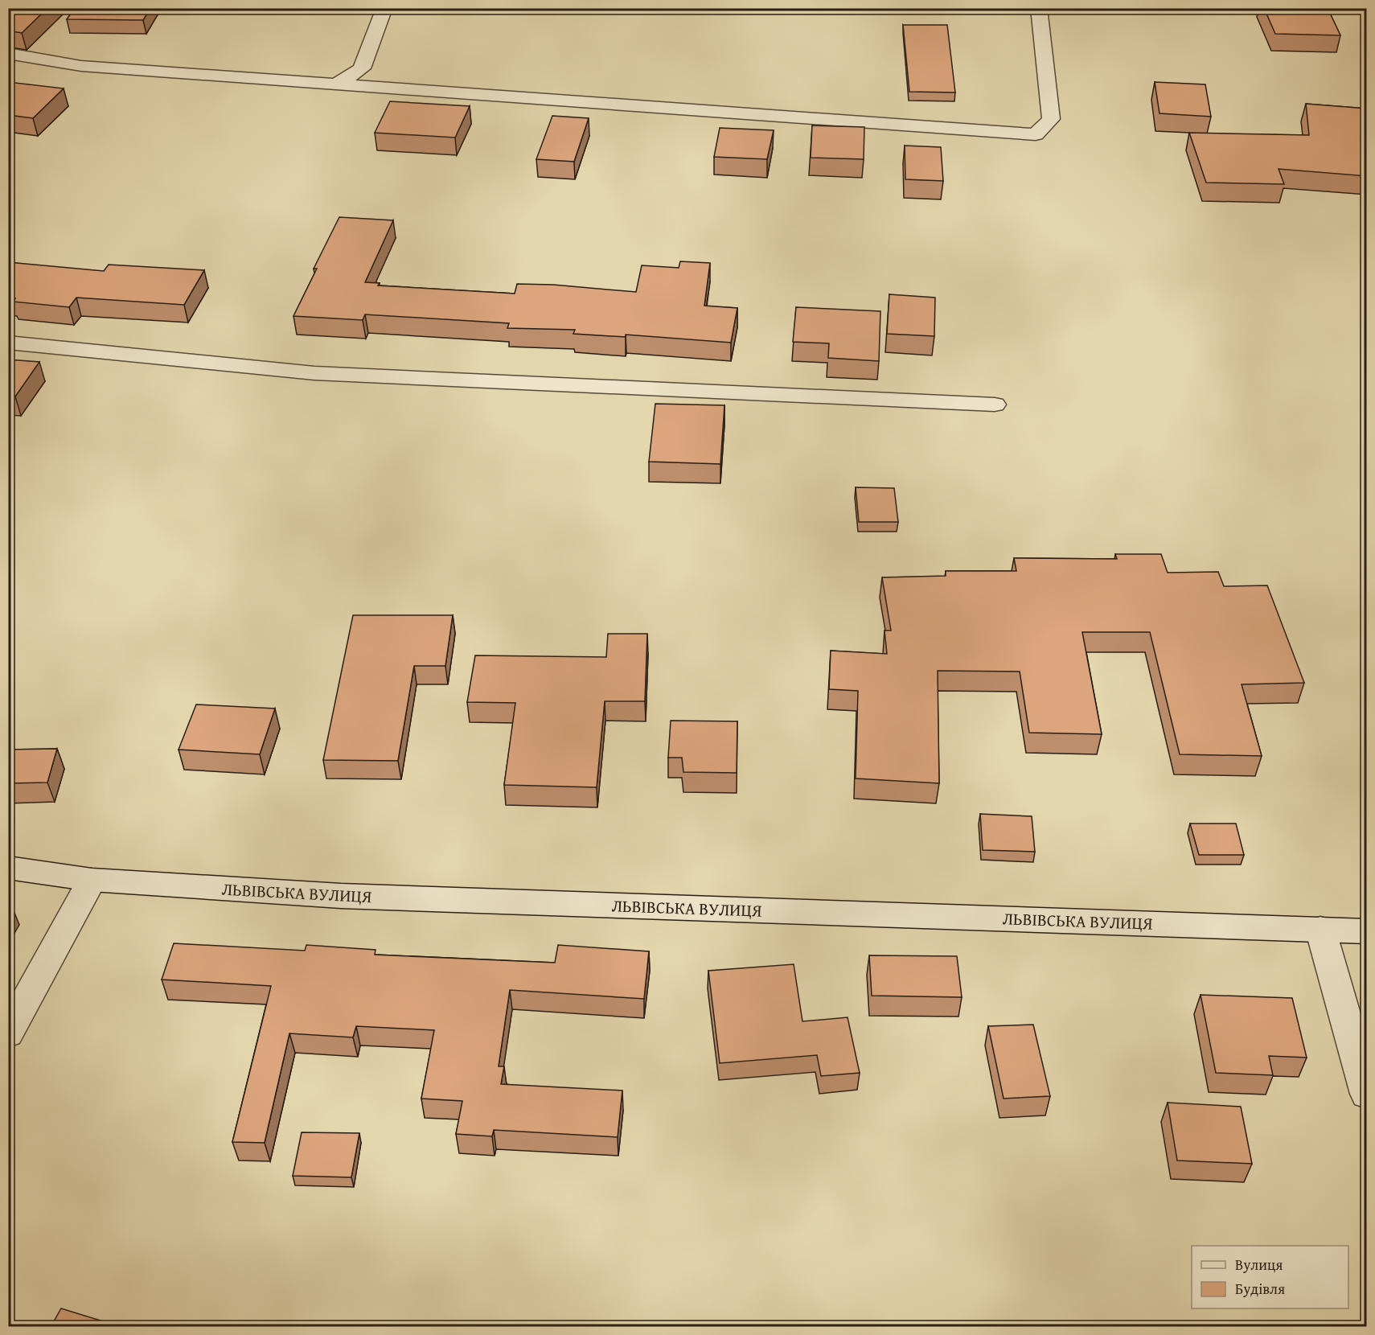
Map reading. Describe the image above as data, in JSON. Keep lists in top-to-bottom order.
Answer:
{
  "streets": {
    "street": ["ЛЬВІВСЬКА ВУЛИЦЯ"]
  },
  "legend": ["Вулиця", "Будівля"]
}
